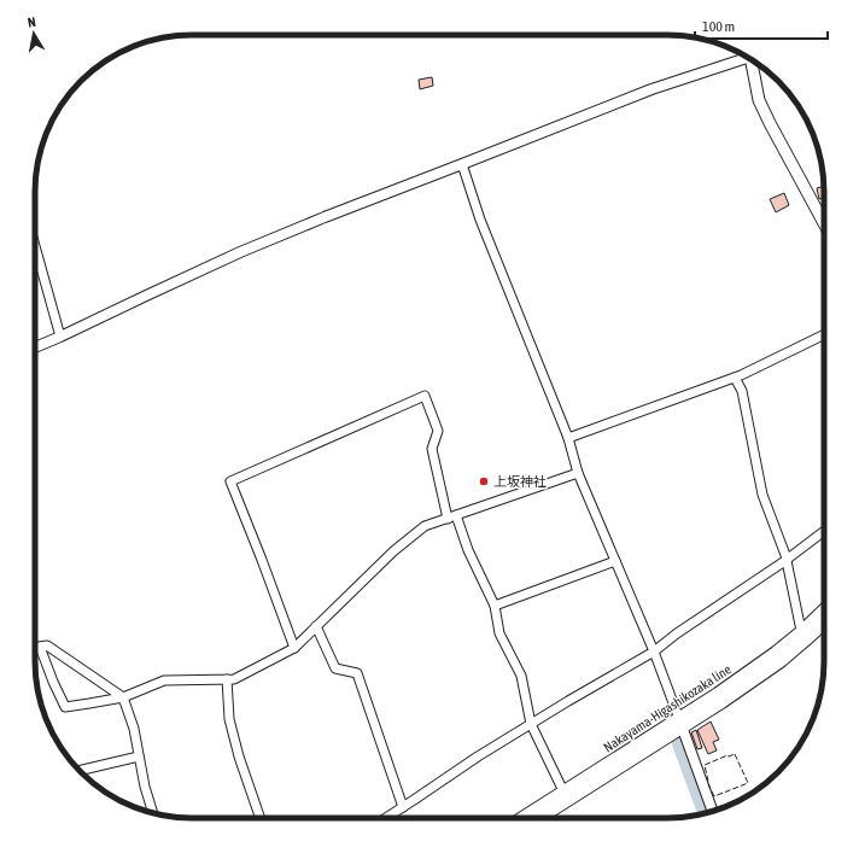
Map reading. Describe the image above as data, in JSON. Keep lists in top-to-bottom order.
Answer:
{
  "streets": {
    "main road": ["Nakayama-Higashikozaka line"]
  },
  "places": ["上坂神社"],
  "scale_bar": "100 m",
  "north": "top"
}
